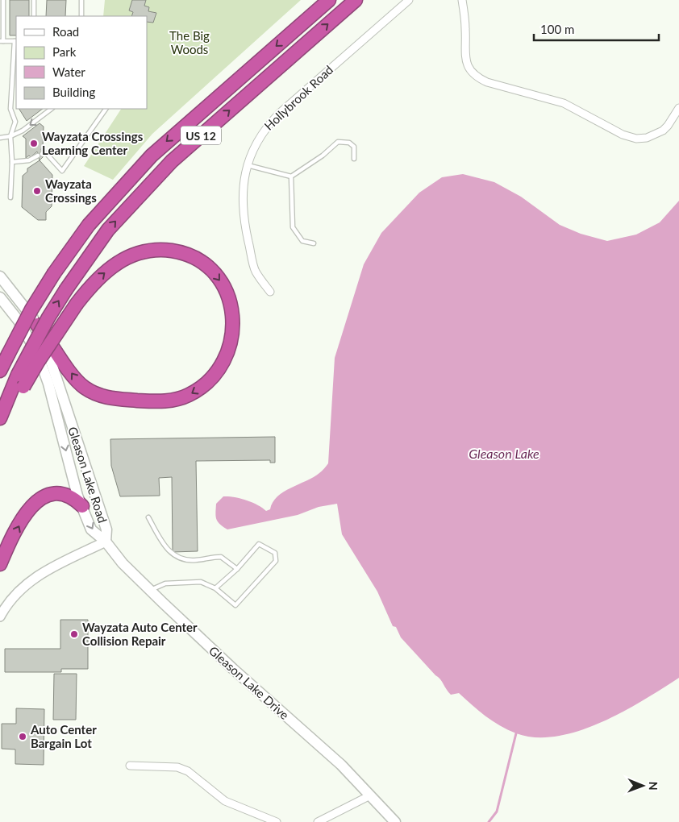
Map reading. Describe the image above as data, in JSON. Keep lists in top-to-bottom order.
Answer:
{
  "streets": {
    "highway": ["US 12"],
    "main road": ["Gleason Lake Road", "Gleason Lake Drive"],
    "street": ["Hollybrook Road"]
  },
  "crossings": [
    ["Gleason Lake Road", "Gleason Lake Drive"]
  ],
  "water": ["Gleason Lake"],
  "parks": ["The Big Woods"],
  "places": [
    "Wayzata Crossings Learning Center",
    "Wayzata Crossings",
    "Wayzata Auto Center Collision Repair",
    "Auto Center Bargain Lot"
  ],
  "legend": [
    "Road",
    "Park",
    "Water",
    "Building"
  ],
  "scale_bar": "100 m",
  "north": "right"
}
